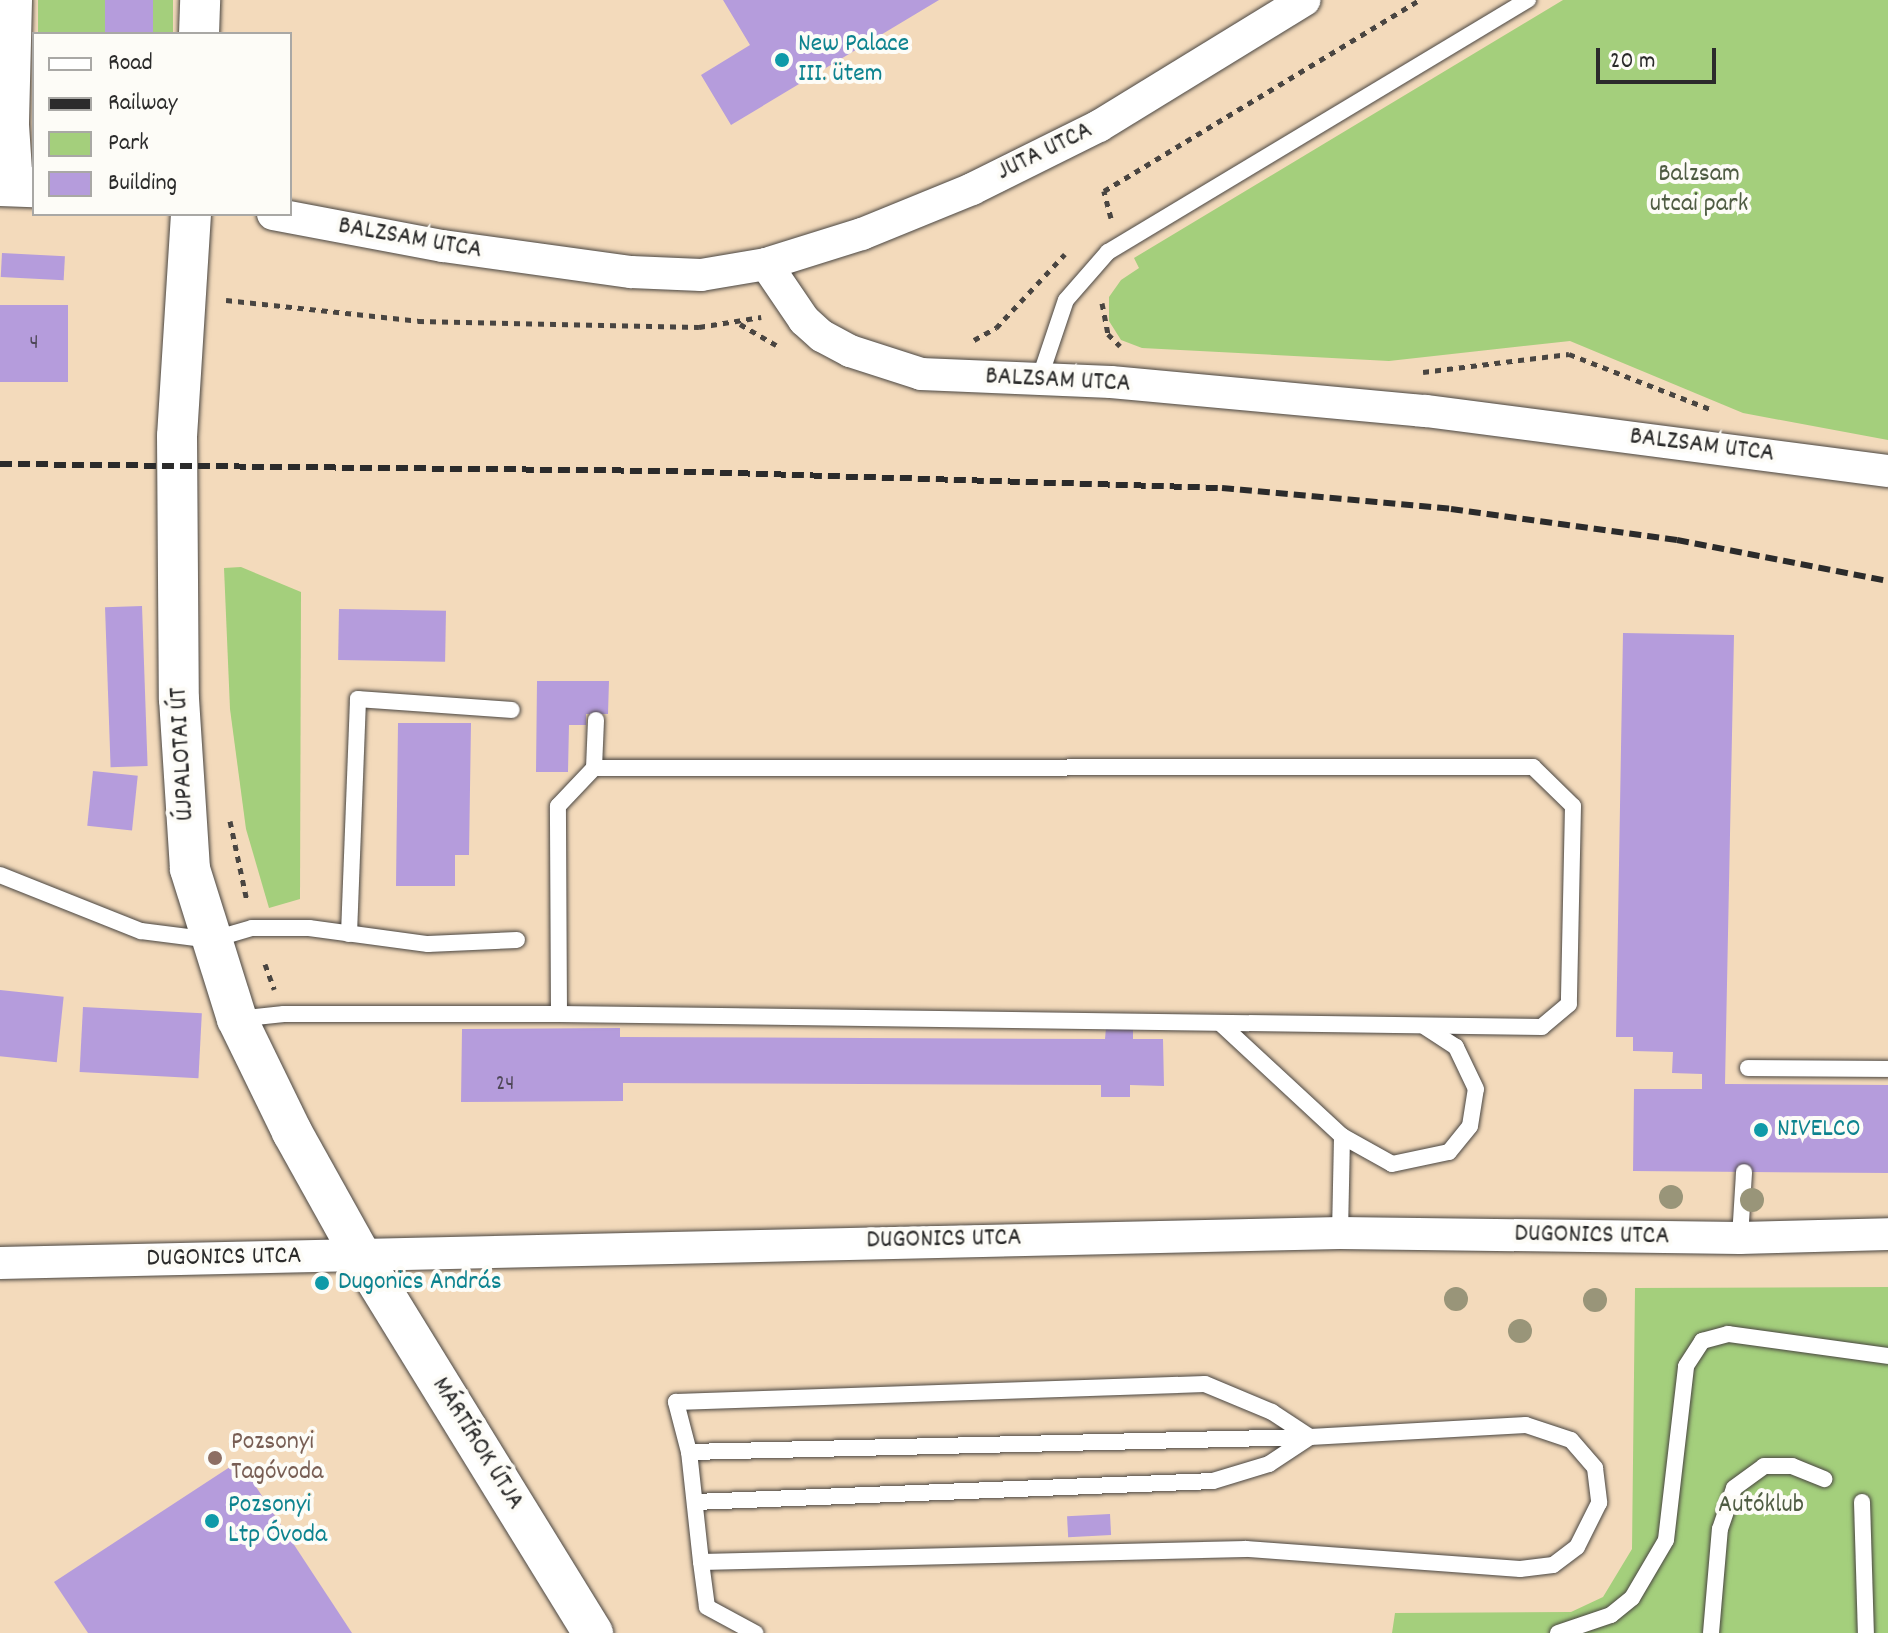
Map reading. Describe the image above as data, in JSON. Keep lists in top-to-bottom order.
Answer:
{
  "streets": {
    "street": [
      "JUTA UTCA",
      "BALZSAM UTCA",
      "ÚJPALOTAI ÚT",
      "DUGONICS UTCA",
      "MÁRTÍROK ÚTJA"
    ]
  },
  "crossings": [
    ["JUTA UTCA", "BALZSAM UTCA"],
    ["ÚJPALOTAI ÚT", "DUGONICS UTCA"],
    ["ÚJPALOTAI ÚT", "MÁRTÍROK ÚTJA"],
    ["DUGONICS UTCA", "MÁRTÍROK ÚTJA"]
  ],
  "parks": ["Balzsam utcai park", "Autóklub"],
  "places": [
    "New Palace III. ütem",
    "NIVELCO",
    "Dugonics András",
    "Pozsonyi Tagóvoda",
    "Pozsonyi Ltp Óvoda"
  ],
  "house_numbers": ["4", "24"],
  "legend": [
    "Road",
    "Railway",
    "Park",
    "Building"
  ],
  "scale_bar": "20 m"
}
